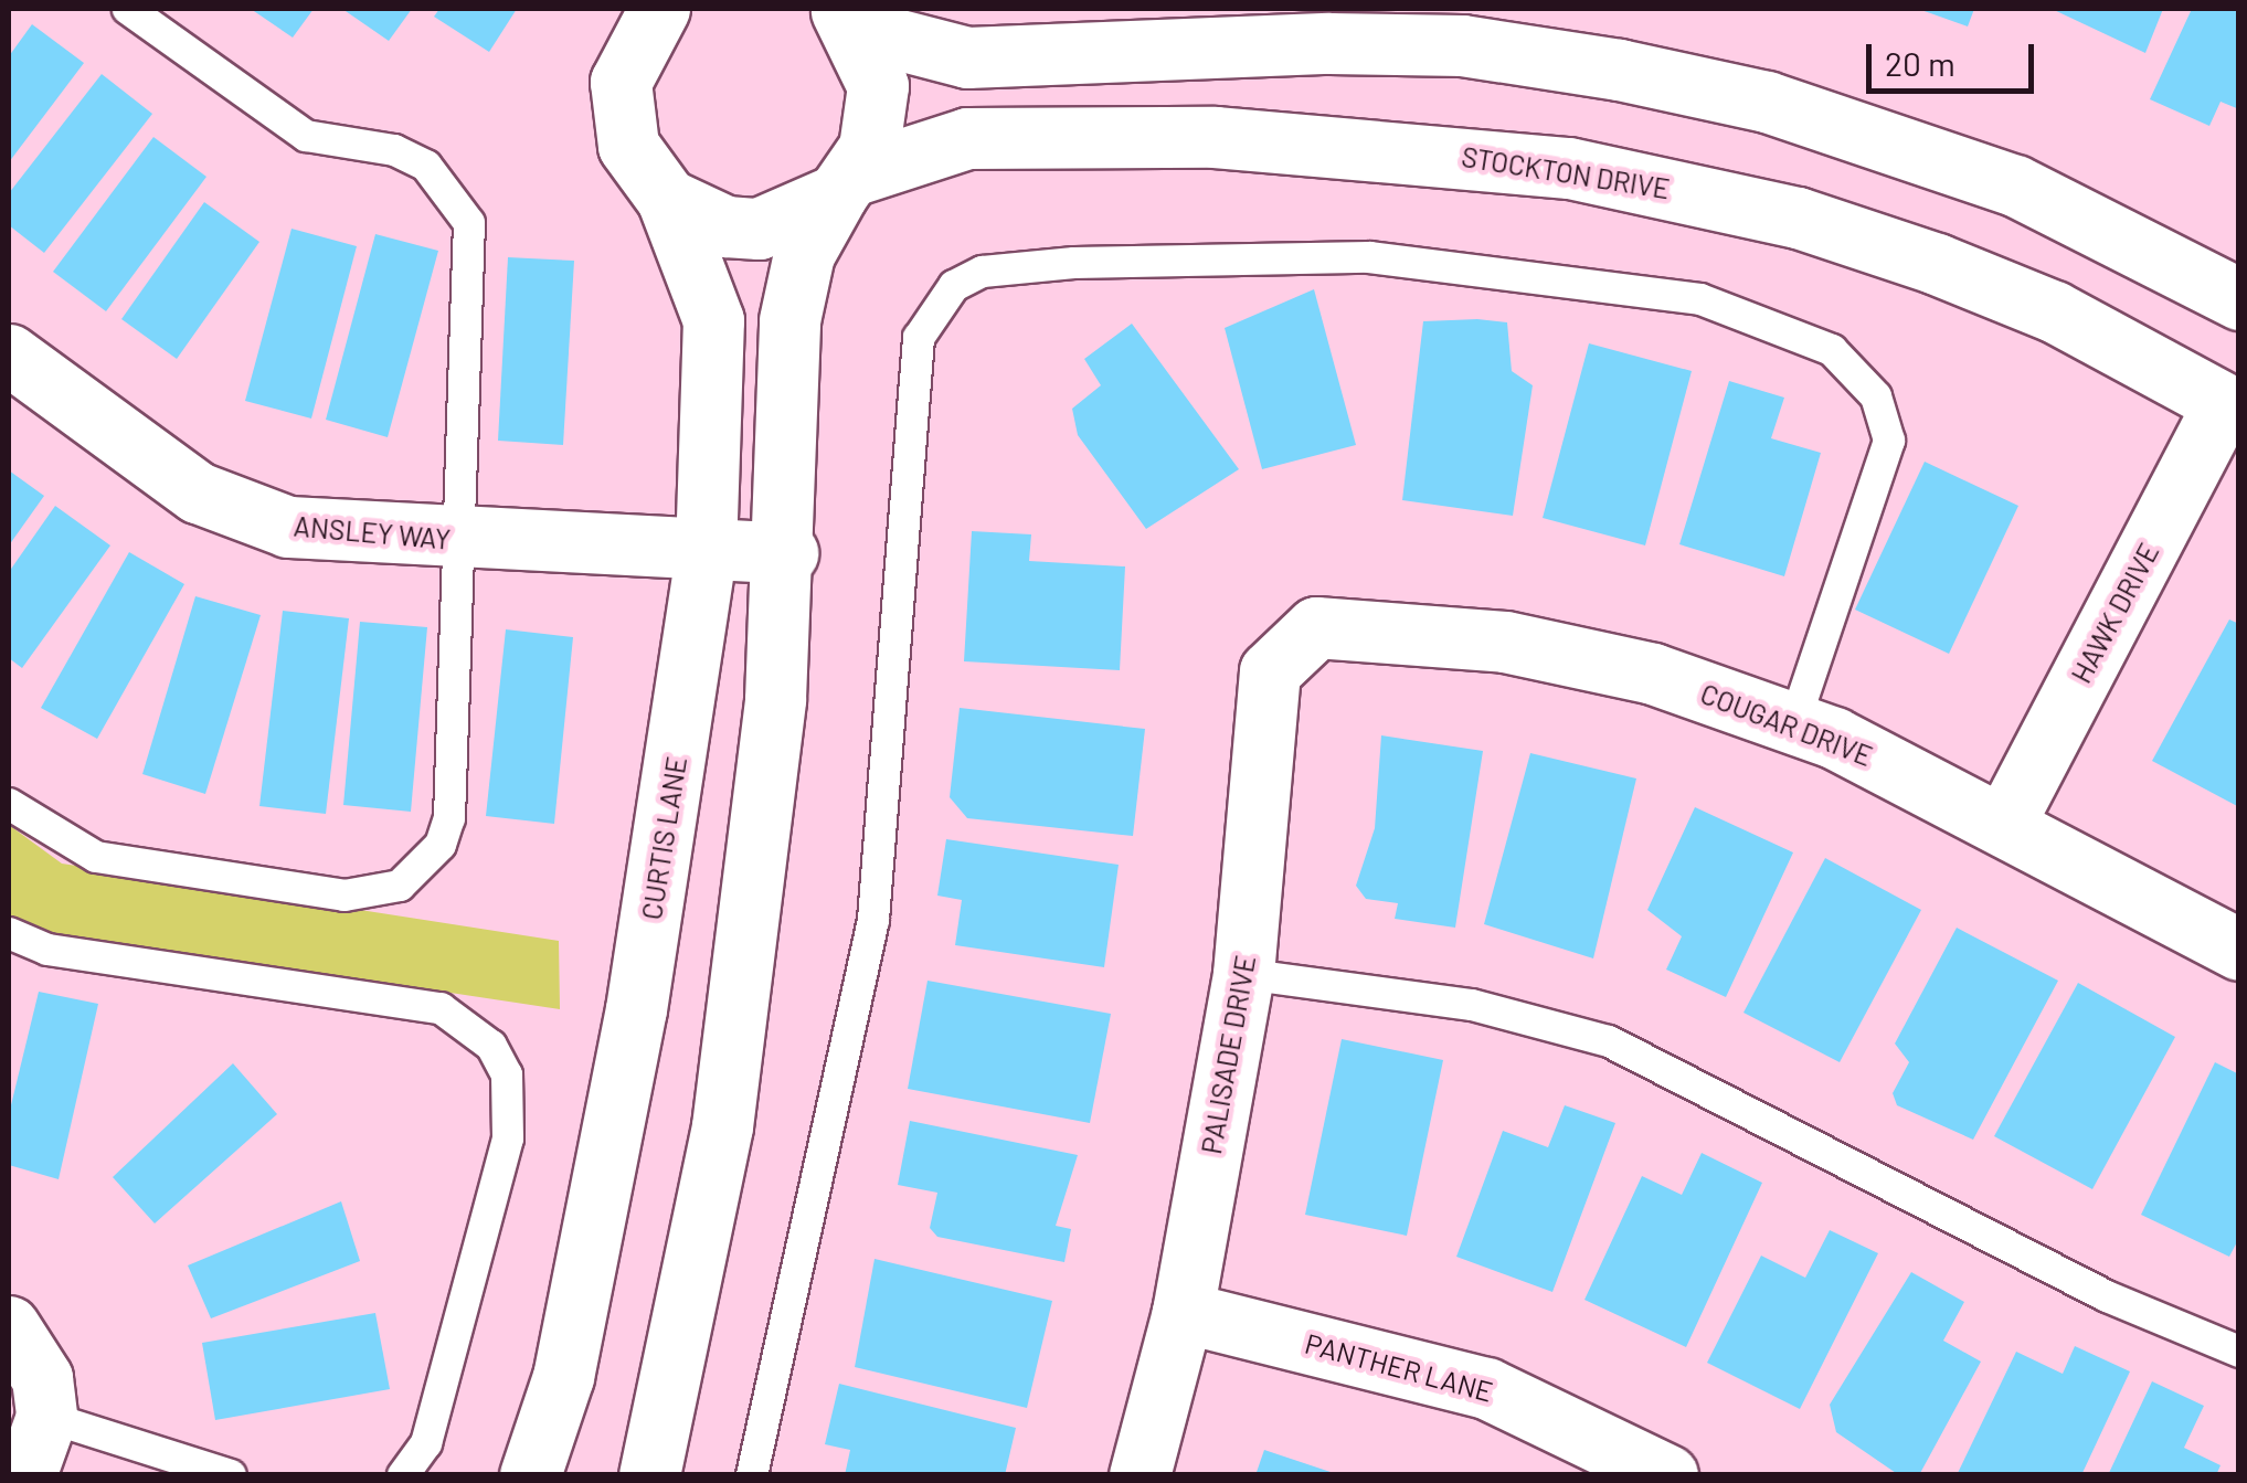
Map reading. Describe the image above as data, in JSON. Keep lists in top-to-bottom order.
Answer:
{
  "streets": {
    "street": [
      "STOCKTON DRIVE",
      "ANSLEY WAY",
      "HAWK DRIVE",
      "COUGAR DRIVE",
      "CURTIS LANE",
      "PALISADE DRIVE",
      "PANTHER LANE"
    ]
  },
  "crossings": [
    ["STOCKTON DRIVE", "HAWK DRIVE"],
    ["STOCKTON DRIVE", "CURTIS LANE"],
    ["ANSLEY WAY", "CURTIS LANE"],
    ["HAWK DRIVE", "COUGAR DRIVE"],
    ["COUGAR DRIVE", "PALISADE DRIVE"],
    ["PALISADE DRIVE", "PANTHER LANE"]
  ],
  "scale_bar": "20 m"
}
